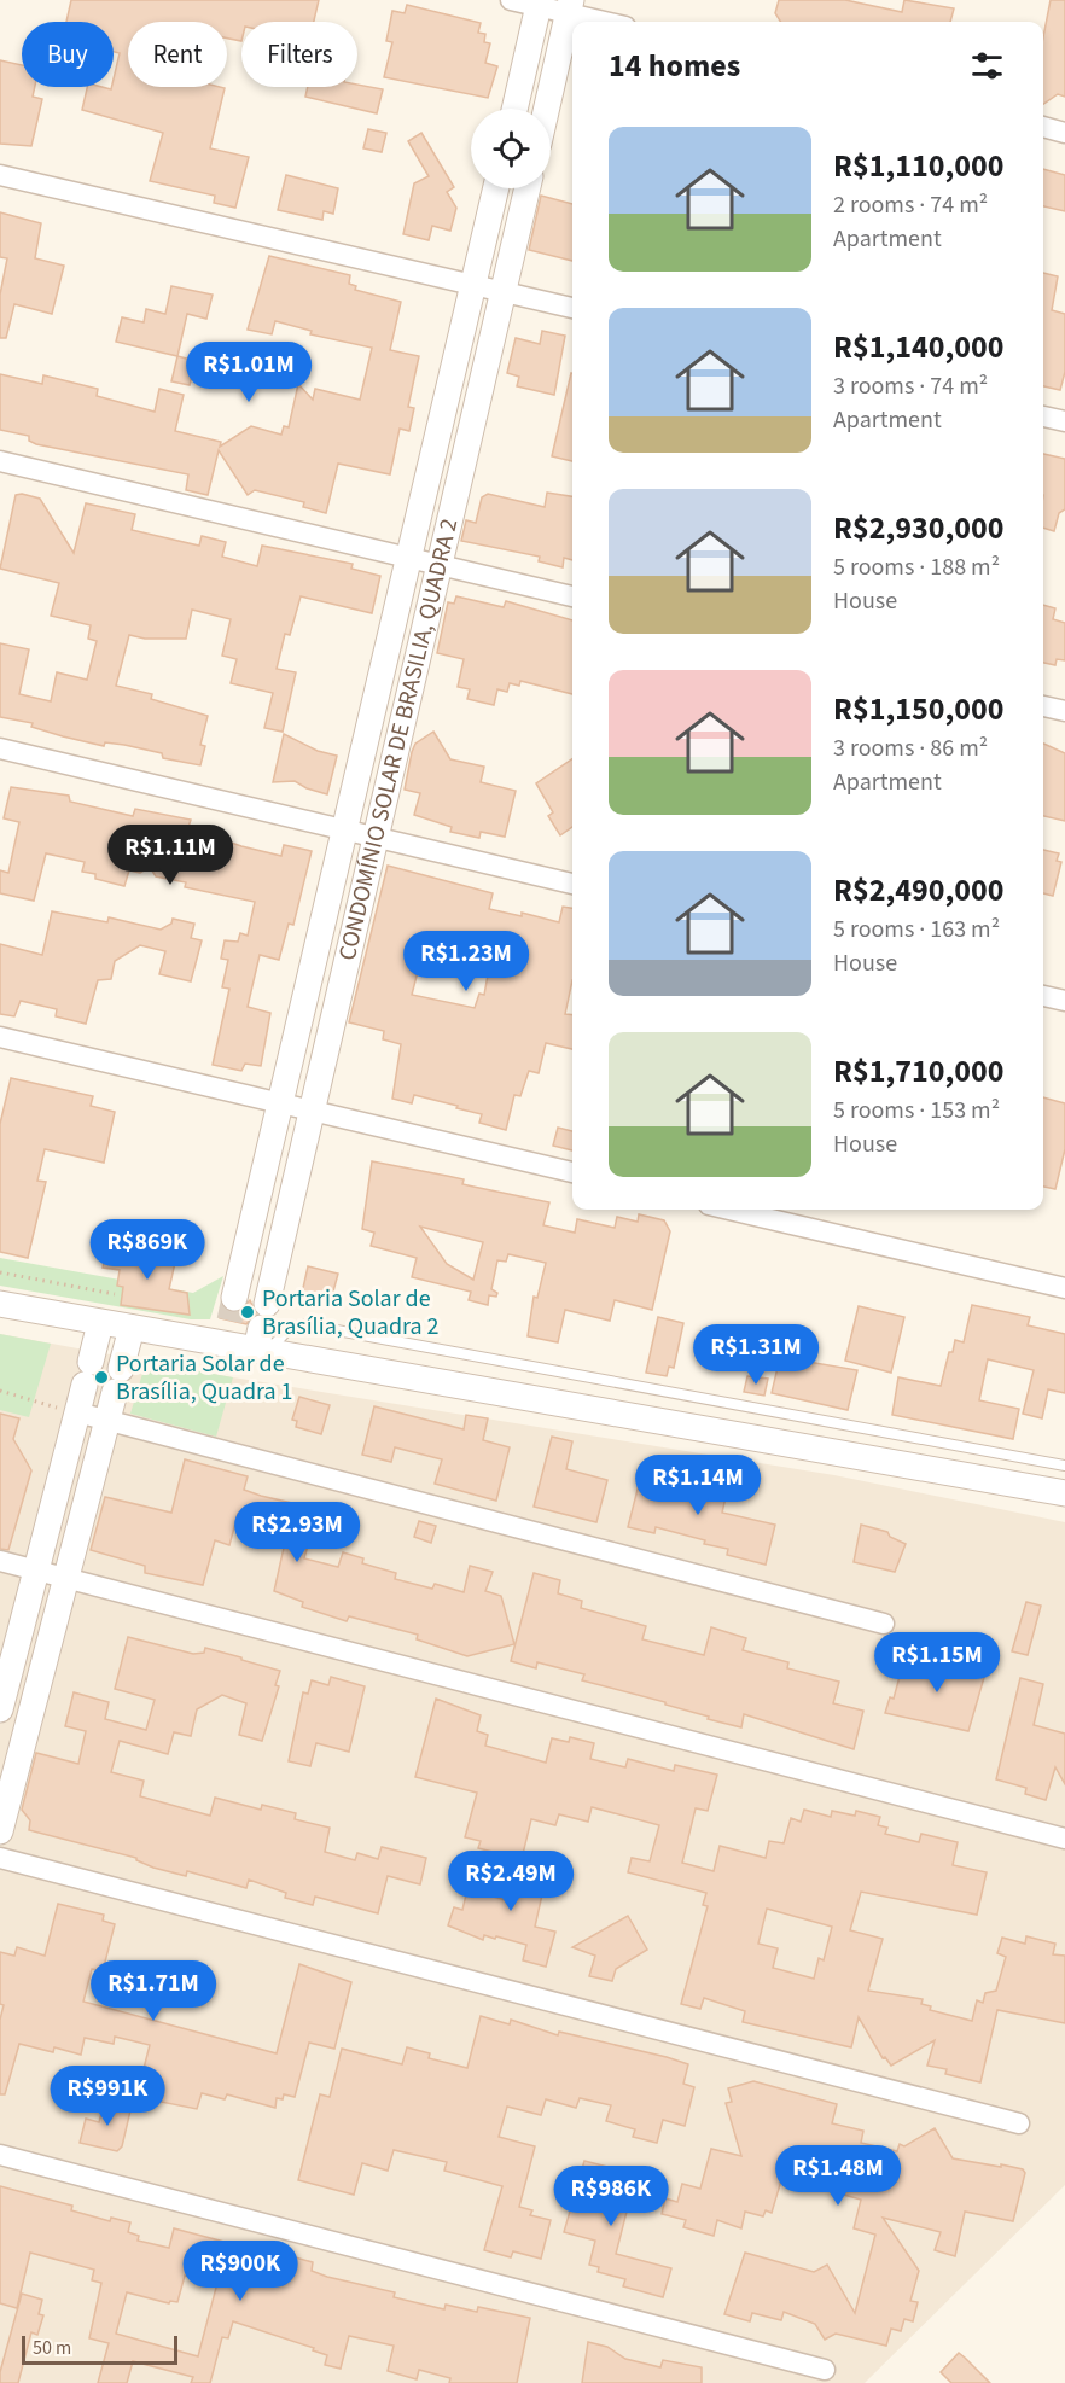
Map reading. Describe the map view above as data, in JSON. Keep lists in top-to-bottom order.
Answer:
{
  "streets": {
    "street": ["CONDOMÍNIO SOLAR DE BRASILIA, QUADRA 2"]
  },
  "places": ["Portaria Solar de Brasília, Quadra 2", "Portaria Solar de Brasília, Quadra 1"],
  "scale_bar": "50 m",
  "page": {
    "chip": ["Buy", "Rent", "Filters"],
    "heading": "14 homes",
    "list": [
      {
        "name": "R$1,110,000",
        "note": "2 rooms · 74 m² · Apartment"
      },
      {
        "name": "R$1,140,000",
        "note": "3 rooms · 74 m² · Apartment"
      },
      {
        "name": "R$2,930,000",
        "note": "5 rooms · 188 m² · House"
      },
      {
        "name": "R$1,150,000",
        "note": "3 rooms · 86 m² · Apartment"
      },
      {
        "name": "R$2,490,000",
        "note": "5 rooms · 163 m² · House"
      },
      {
        "name": "R$1,710,000",
        "note": "5 rooms · 153 m² · House"
      }
    ],
    "price": [
      "R$1.01M",
      "R$1.11M",
      "R$1.23M",
      "R$869K",
      "R$1.31M",
      "R$1.14M",
      "R$2.93M",
      "R$1.15M",
      "R$2.49M",
      "R$1.71M",
      "R$991K",
      "R$1.48M",
      "R$986K",
      "R$900K"
    ],
    "scale": "50 m"
  }
}
